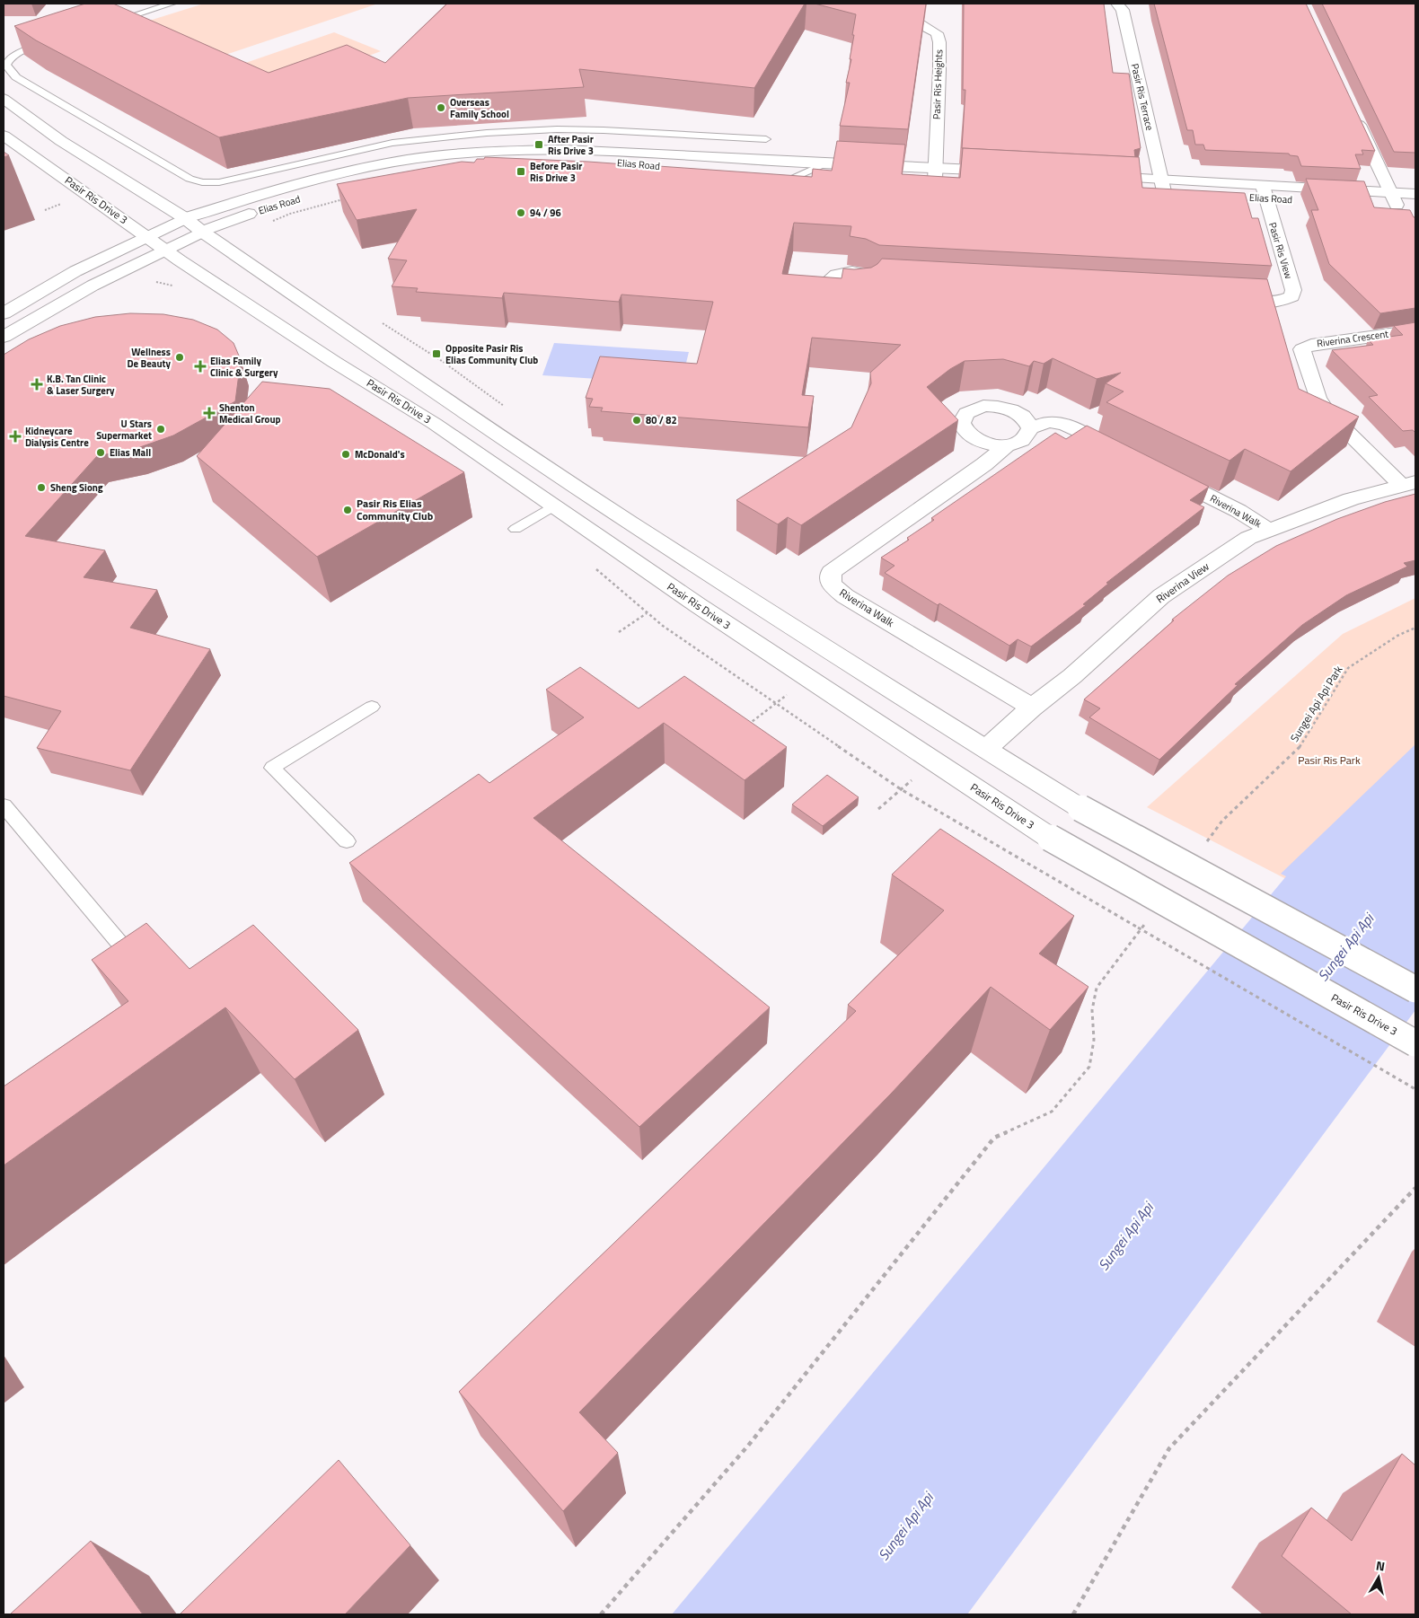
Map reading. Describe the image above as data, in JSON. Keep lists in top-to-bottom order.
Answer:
{
  "streets": {
    "street": [
      "Pasir Ris Heights",
      "Pasir Ris Terrace",
      "Elias Road",
      "Pasir Ris Drive 3",
      "Pasir Ris View",
      "Riverina Crescent",
      "Riverina Walk",
      "Riverina View"
    ],
    "path": ["Sungei Api Api Park"]
  },
  "crossings": [
    ["Pasir Ris Heights", "Elias Road"],
    ["Pasir Ris Terrace", "Elias Road"],
    ["Elias Road", "Pasir Ris Drive 3"],
    ["Elias Road", "Pasir Ris View"],
    ["Riverina Crescent", "Riverina View"],
    ["Riverina Walk", "Riverina View"]
  ],
  "water": ["Sungei Api Api"],
  "parks": ["Pasir Ris Park"],
  "places": {
    "other": [
      "Overseas Family School",
      "94 / 96",
      "Wellness De Beauty",
      "80 / 82",
      "U Stars Supermarket",
      "Elias Mall",
      "McDonald's",
      "Sheng Siong",
      "Pasir Ris Elias Community Club"
    ],
    "transit": ["After Pasir Ris Drive 3", "Before Pasir Ris Drive 3", "Opposite Pasir Ris Elias Community Club"],
    "health": [
      "Elias Family Clinic & Surgery",
      "K.B. Tan Clinic & Laser Surgery",
      "Shenton Medical Group",
      "Kidneycare Dialysis Centre"
    ]
  },
  "north": "top"
}
